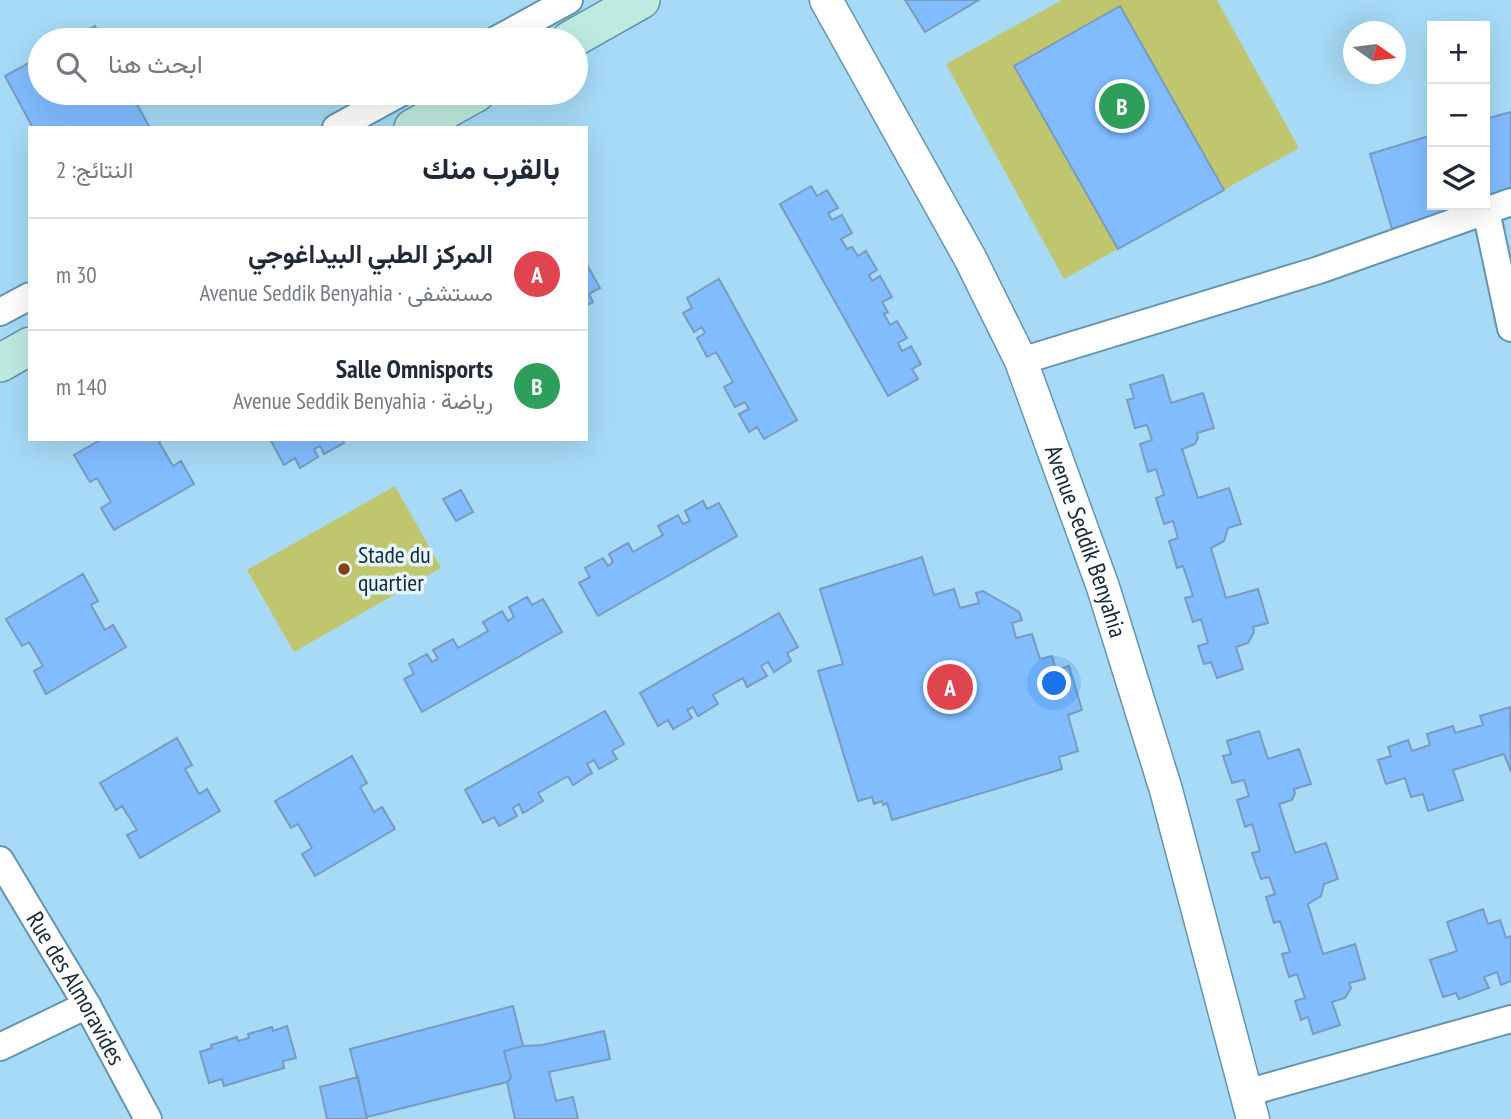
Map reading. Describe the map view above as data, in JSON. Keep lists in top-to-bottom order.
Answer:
{
  "streets": {
    "street": ["Avenue Seddik Benyahia", "Rue des Almoravides"]
  },
  "places": ["Stade du quartier"],
  "north": "right",
  "page": {
    "map_buttons": ["+", "−"],
    "search": "ابحث هنا",
    "pins": ["B", "A"],
    "heading": ["بالقرب منك", "النتائج: 2"],
    "list": [
      {
        "mark": "A",
        "name": "المركز الطبي البيداغوجي",
        "note": "مستشفى · Avenue Seddik Benyahia",
        "value": "30 m"
      },
      {
        "mark": "B",
        "name": "Salle Omnisports",
        "note": "رياضة · Avenue Seddik Benyahia",
        "value": "140 m"
      }
    ]
  }
}
